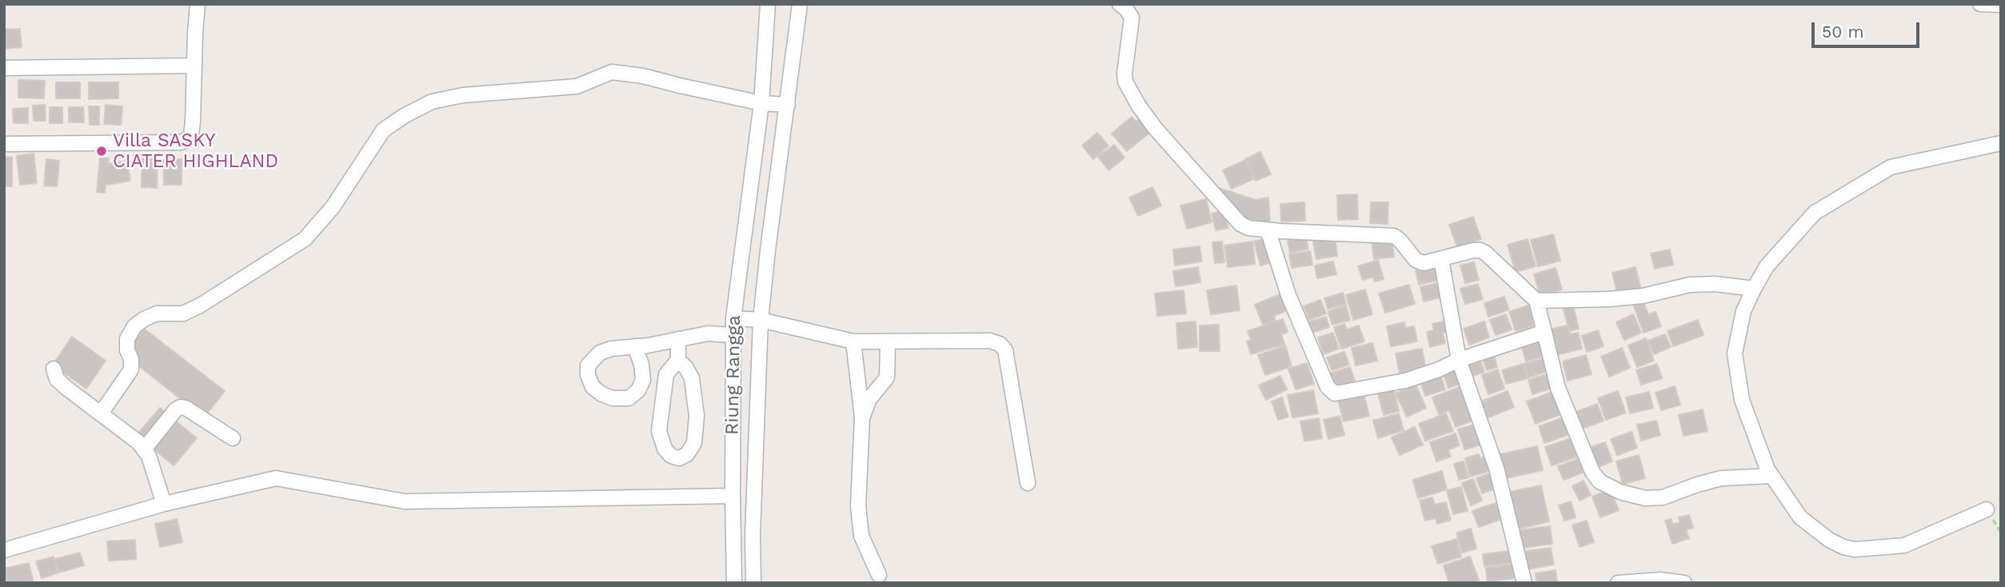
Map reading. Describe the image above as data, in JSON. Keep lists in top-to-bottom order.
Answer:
{
  "streets": {
    "street": ["Riung Rangga"]
  },
  "places": ["Villa SASKY CIATER HIGHLAND"],
  "scale_bar": "50 m"
}
